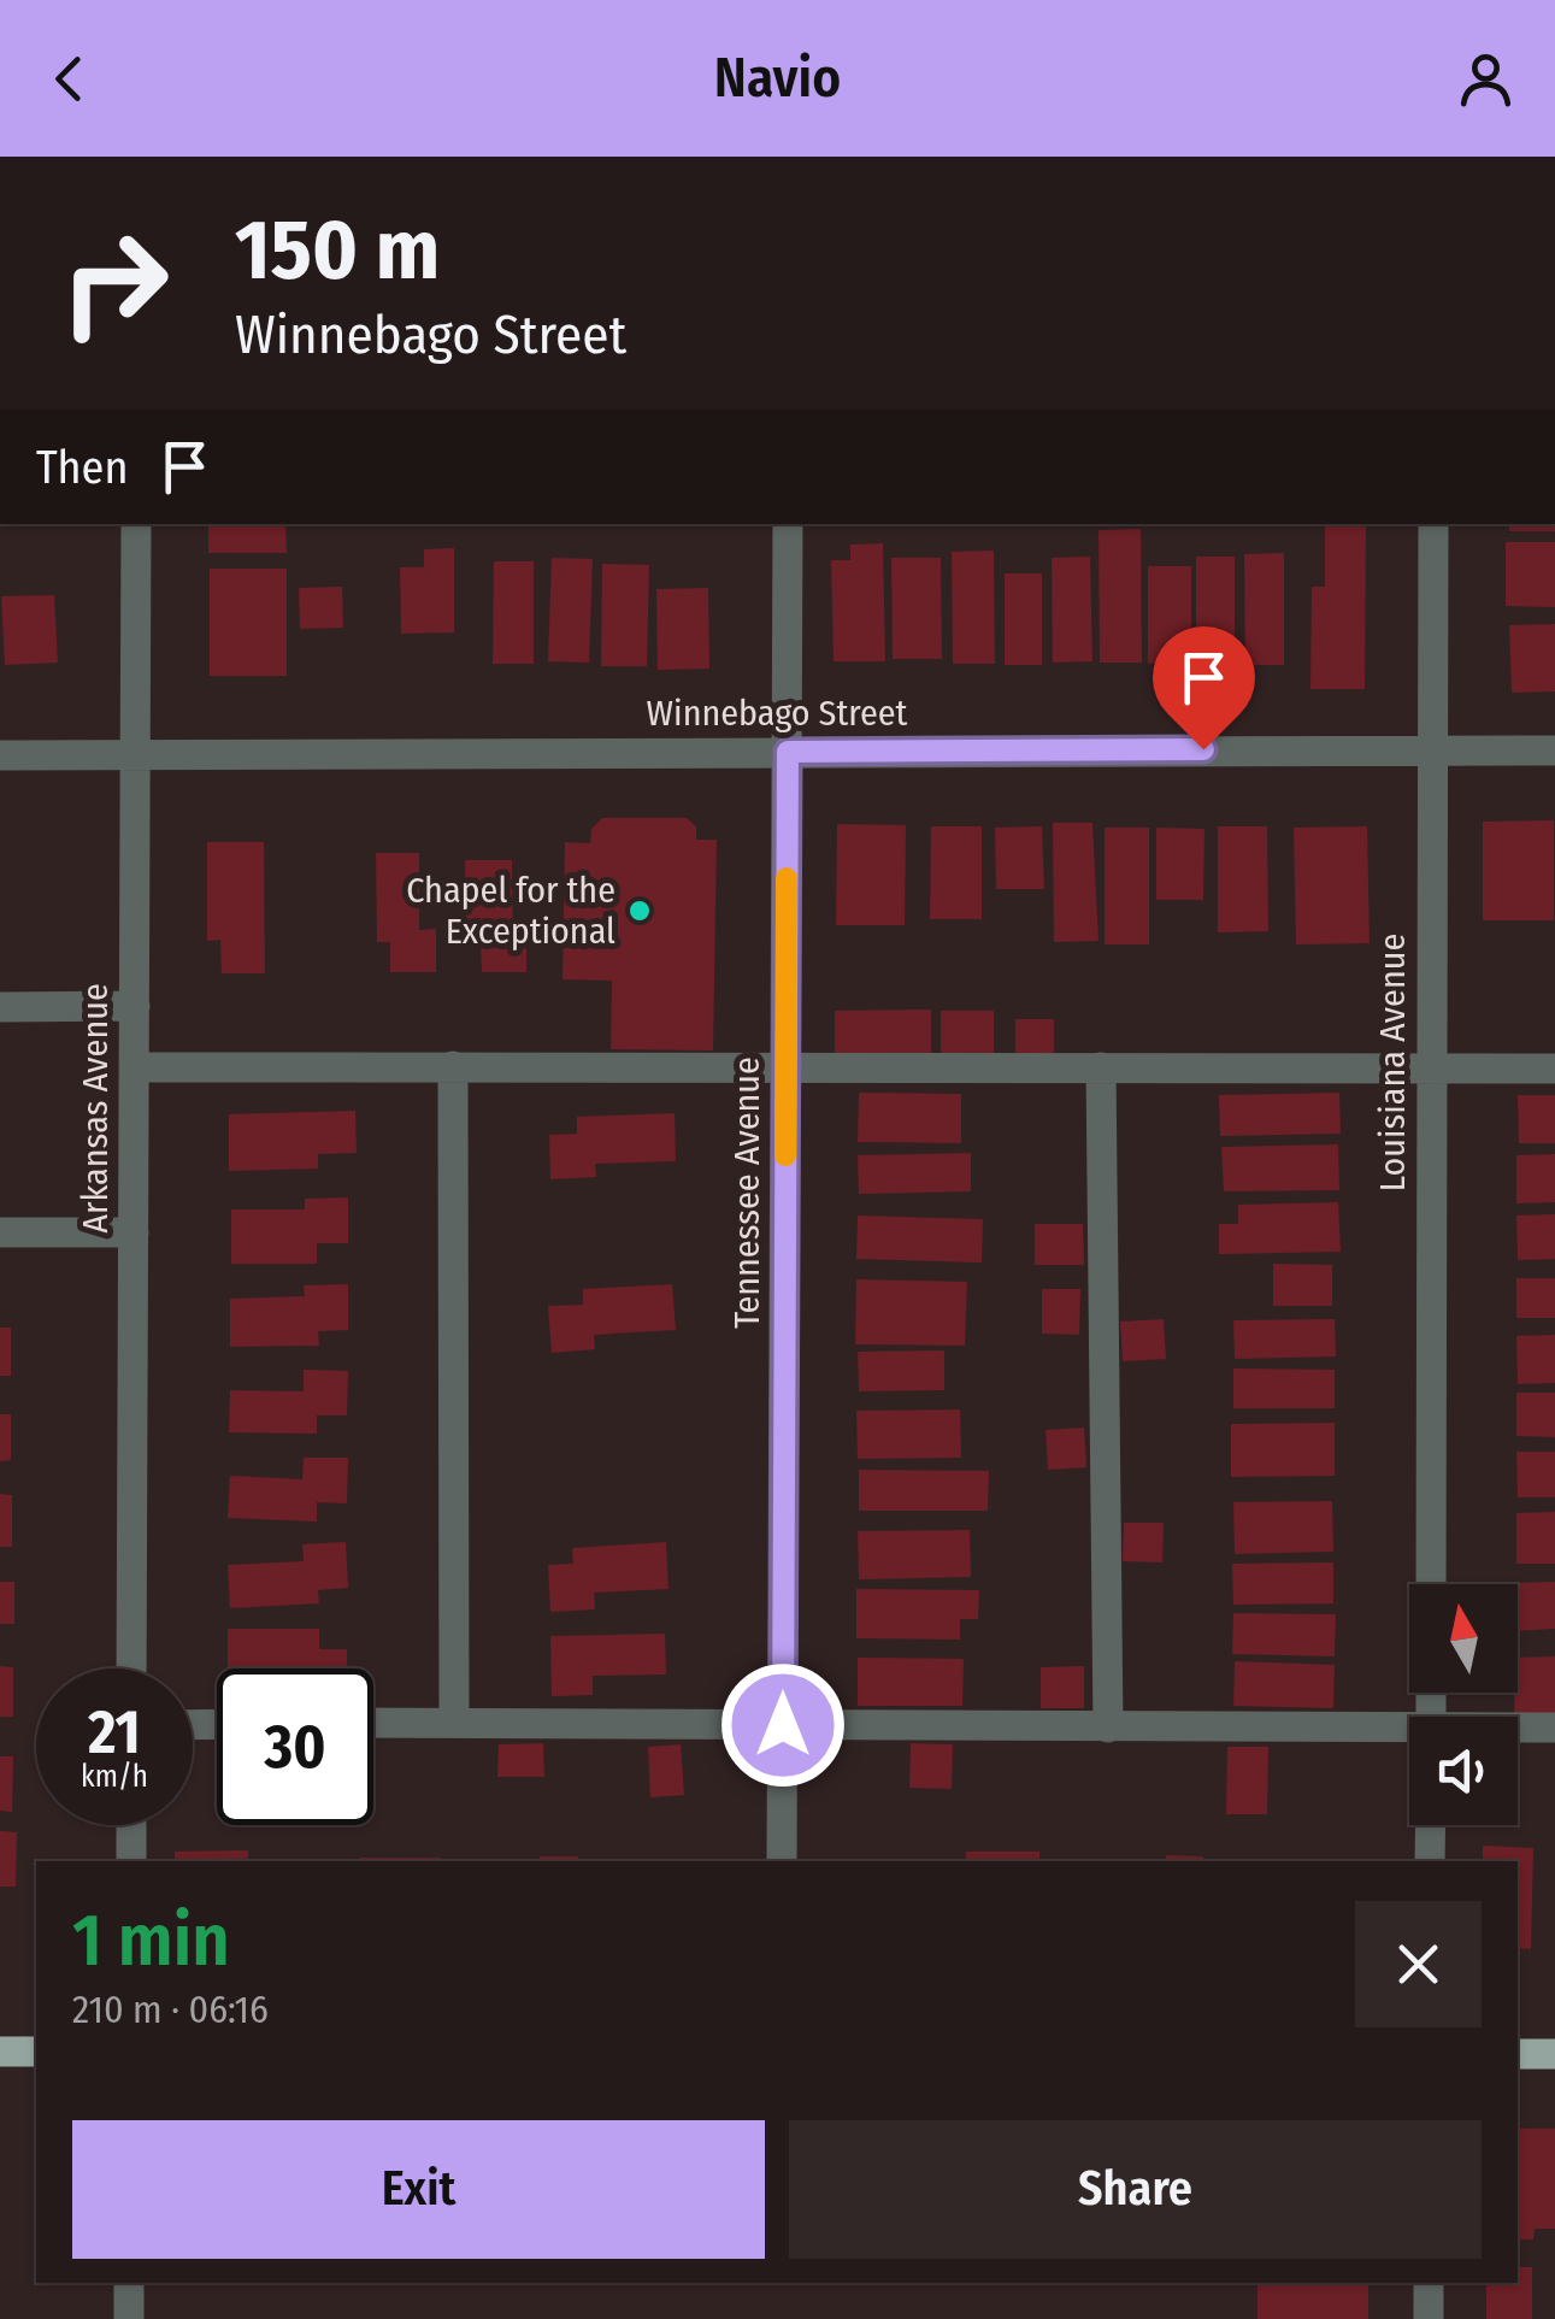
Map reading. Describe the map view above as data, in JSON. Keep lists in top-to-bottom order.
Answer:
{
  "streets": {
    "street": [
      "Winnebago Street",
      "Louisiana Avenue",
      "Arkansas Avenue",
      "Tennessee Avenue"
    ]
  },
  "crossings": [
    ["Winnebago Street", "Louisiana Avenue"],
    ["Winnebago Street", "Arkansas Avenue"],
    ["Winnebago Street", "Tennessee Avenue"]
  ],
  "places": ["Chapel for the Exceptional"],
  "north": "top",
  "page": {
    "header": "Navio",
    "turn": ["150 m", "Winnebago Street"],
    "then": "Then",
    "speed": "21 km/h",
    "limit": "30",
    "heading": ["1 min", "210 m · 06:16"],
    "buttons": ["Exit", "Share"]
  }
}
